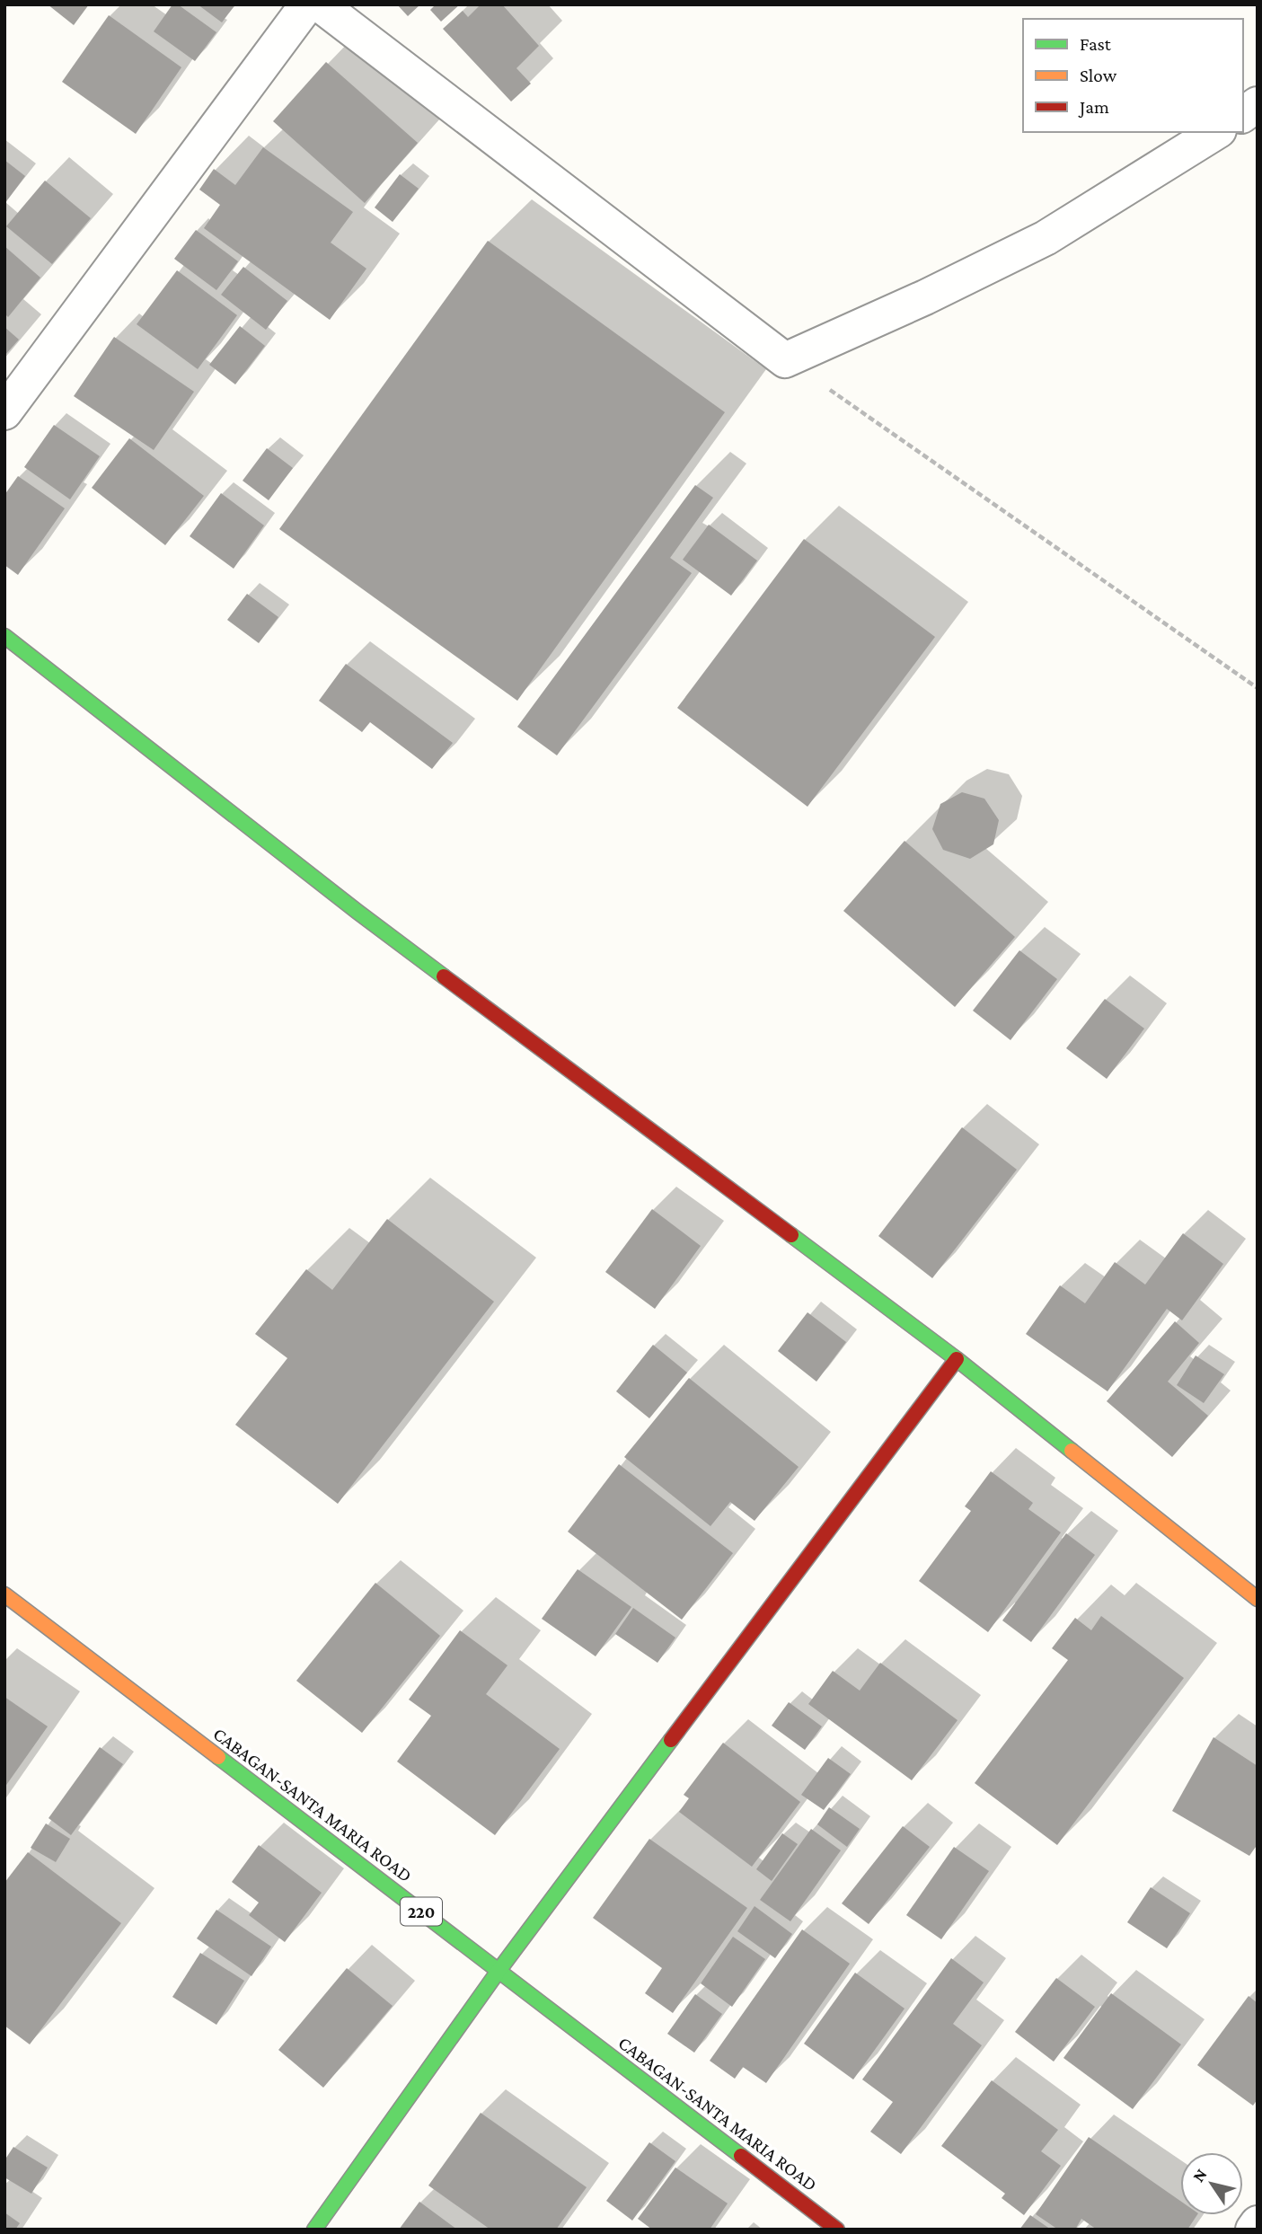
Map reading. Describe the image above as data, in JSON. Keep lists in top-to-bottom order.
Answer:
{
  "streets": {
    "street": ["CABAGAN-SANTA MARIA ROAD", "220"]
  },
  "legend": ["Fast", "Slow", "Jam"],
  "north": "top left"
}
